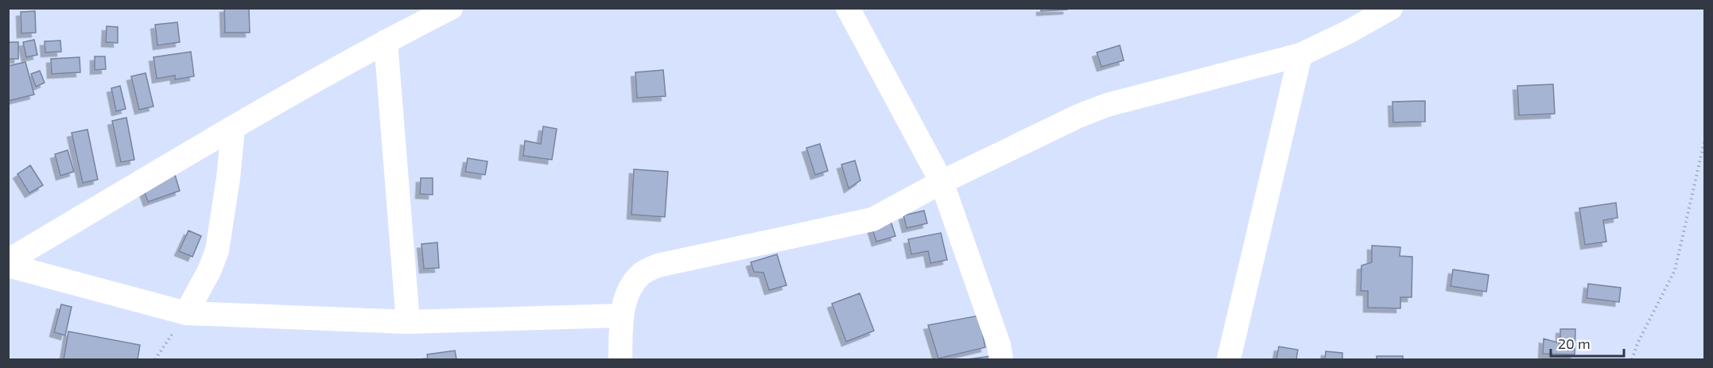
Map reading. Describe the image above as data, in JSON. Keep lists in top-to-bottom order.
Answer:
{
  "scale_bar": "20 m"
}
